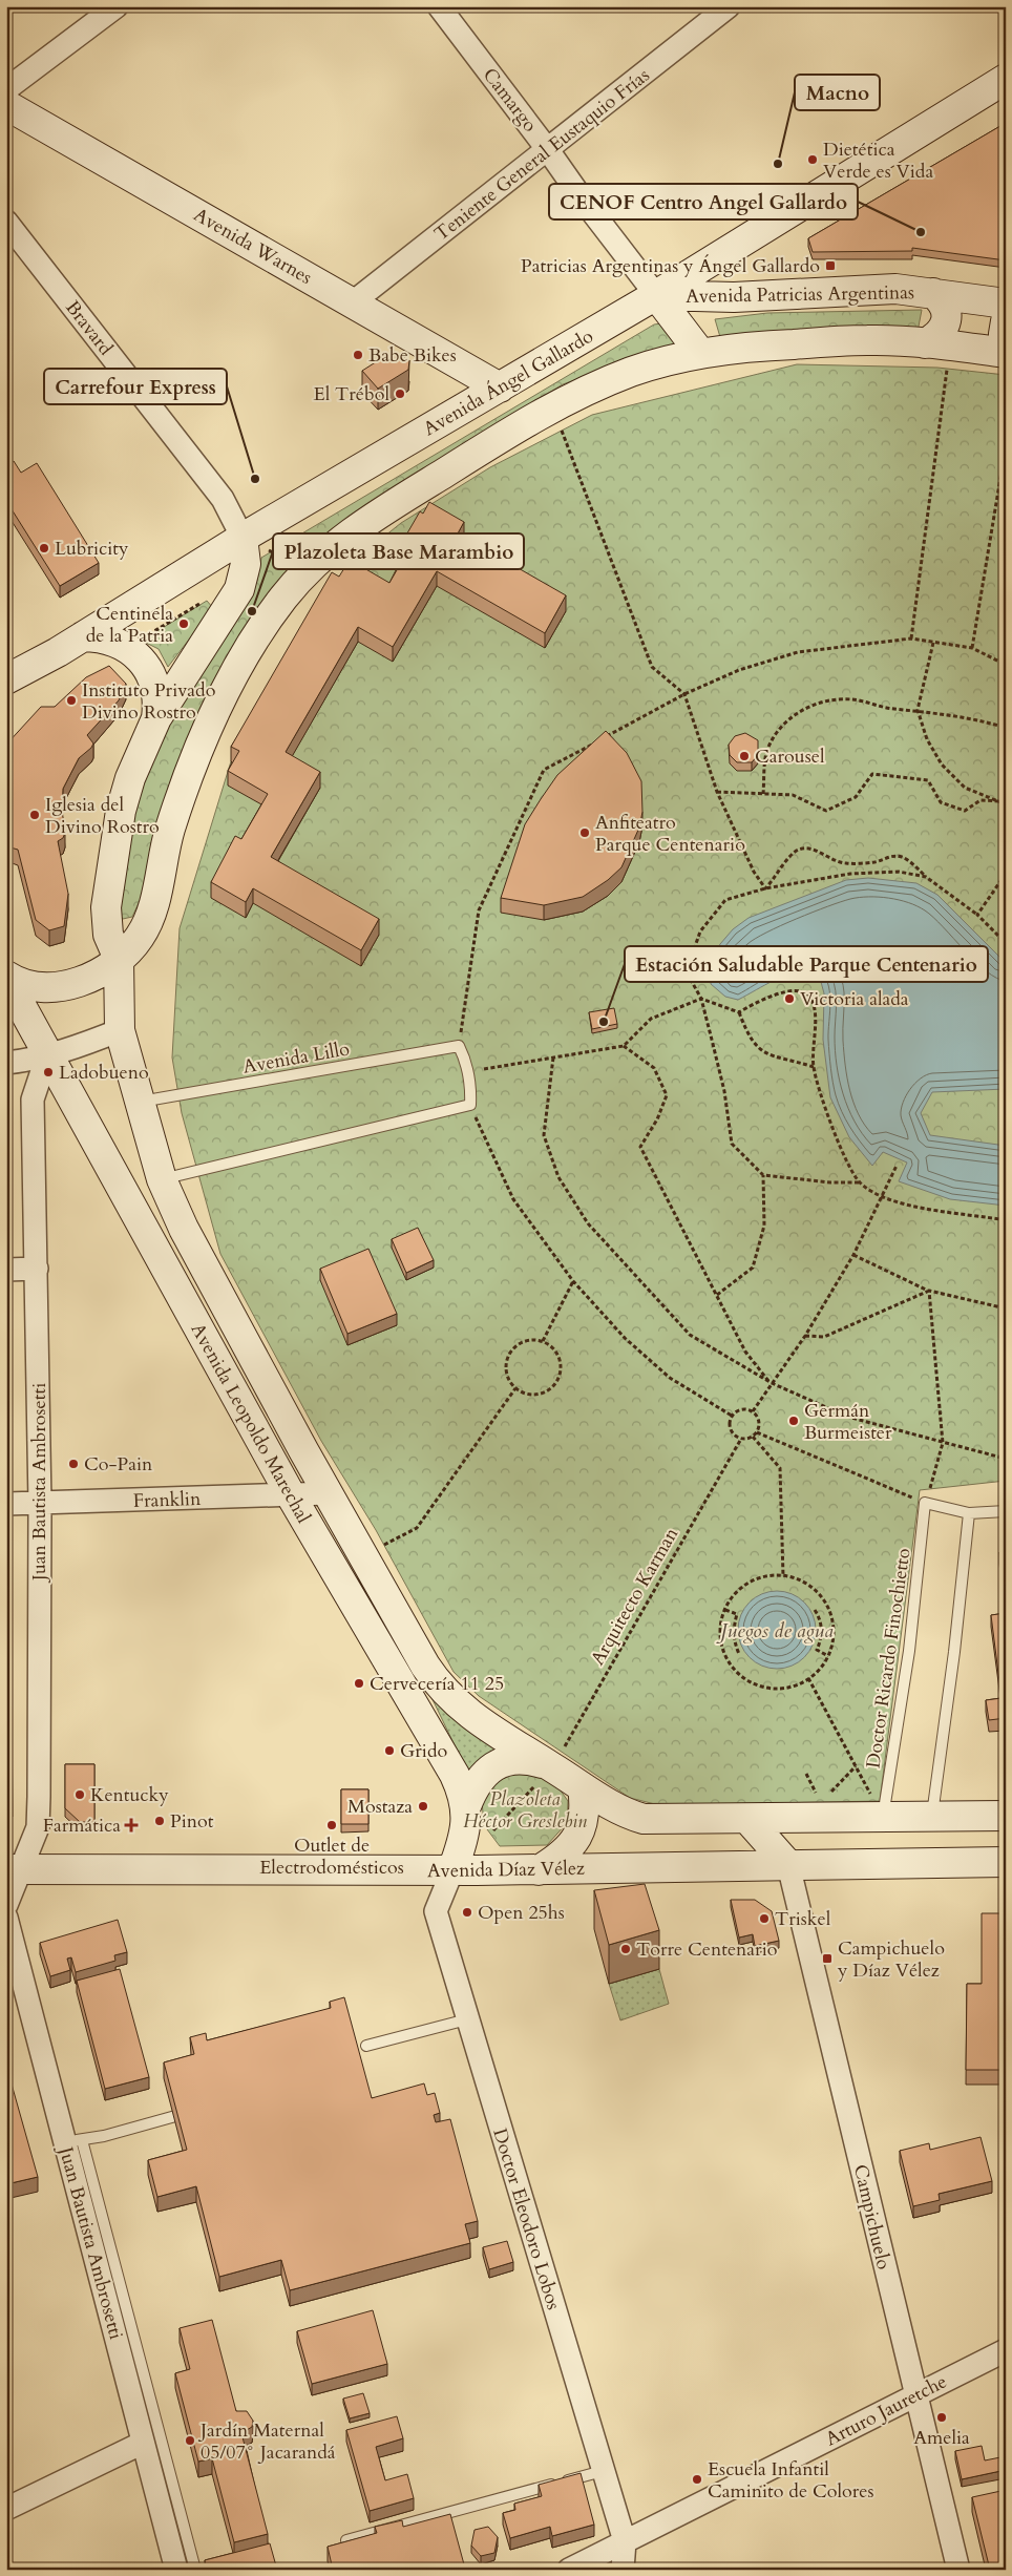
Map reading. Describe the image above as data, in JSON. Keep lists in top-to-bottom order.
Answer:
{
  "streets": {
    "main road": [
      "Avenida Warnes",
      "Avenida Patricias Argentinas",
      "Avenida Ángel Gallardo",
      "Avenida Leopoldo Marechal",
      "Avenida Díaz Vélez"
    ],
    "street": [
      "Camargo",
      "Teniente General Eustaquio Frías",
      "Bravard",
      "Juan Bautista Ambrosetti",
      "Franklin",
      "Campichuelo",
      "Doctor Eleodoro Lobos",
      "Arturo Jauretche"
    ],
    "lane": ["Avenida Lillo", "Doctor Ricardo Finochietto"],
    "path": ["Arquitecto Karman"]
  },
  "crossings": [
    ["Camargo", "Teniente General Eustaquio Frías"],
    ["Camargo", "Avenida Patricias Argentinas"],
    ["Camargo", "Avenida Ángel Gallardo"],
    ["Teniente General Eustaquio Frías", "Avenida Warnes"],
    ["Avenida Warnes", "Avenida Ángel Gallardo"],
    ["Avenida Patricias Argentinas", "Avenida Ángel Gallardo"],
    ["Bravard", "Avenida Ángel Gallardo"],
    ["Avenida Lillo", "Avenida Leopoldo Marechal"],
    ["Avenida Leopoldo Marechal", "Juan Bautista Ambrosetti"],
    ["Avenida Leopoldo Marechal", "Franklin"],
    ["Avenida Leopoldo Marechal", "Arquitecto Karman"],
    ["Avenida Leopoldo Marechal", "Avenida Díaz Vélez"],
    ["Avenida Leopoldo Marechal", "Doctor Eleodoro Lobos"],
    ["Juan Bautista Ambrosetti", "Franklin"],
    ["Juan Bautista Ambrosetti", "Avenida Díaz Vélez"],
    ["Arquitecto Karman", "Avenida Díaz Vélez"],
    ["Arquitecto Karman", "Doctor Eleodoro Lobos"],
    ["Avenida Díaz Vélez", "Campichuelo"],
    ["Avenida Díaz Vélez", "Doctor Eleodoro Lobos"],
    ["Campichuelo", "Arturo Jauretche"],
    ["Doctor Eleodoro Lobos", "Arturo Jauretche"]
  ],
  "water": ["Juegos de agua"],
  "parks": ["Plazoleta Héctor Greslebin"],
  "places": {
    "other": [
      "Dietética Verde es Vida",
      "Macno",
      "CENOF Centro Angel Gallardo",
      "Babe Bikes",
      "El Trébol",
      "Carrefour Express",
      "Lubricity",
      "Plazoleta Base Marambio",
      "Centinela de la Patria",
      "Instituto Privado Divino Rostro",
      "Carousel",
      "Iglesia del Divino Rostro",
      "Anfiteatro Parque Centenario",
      "Victoria alada",
      "Estación Saludable Parque Centenario",
      "Ladobueno",
      "Germán Burmeister",
      "Co-Pain",
      "Cervecería 11 25",
      "Grido",
      "Kentucky",
      "Mostaza",
      "Pinot",
      "Outlet de Electrodomésticos",
      "Open 25hs",
      "Triskel",
      "Torre Centenario",
      "Amelia",
      "Jardín Maternal 05/07° Jacarandá",
      "Escuela Infantil Caminito de Colores"
    ],
    "transit": ["Patricias Argentinas y Ángel Gallardo", "Campichuelo y Díaz Vélez"],
    "health": ["Farmática"]
  }
}
